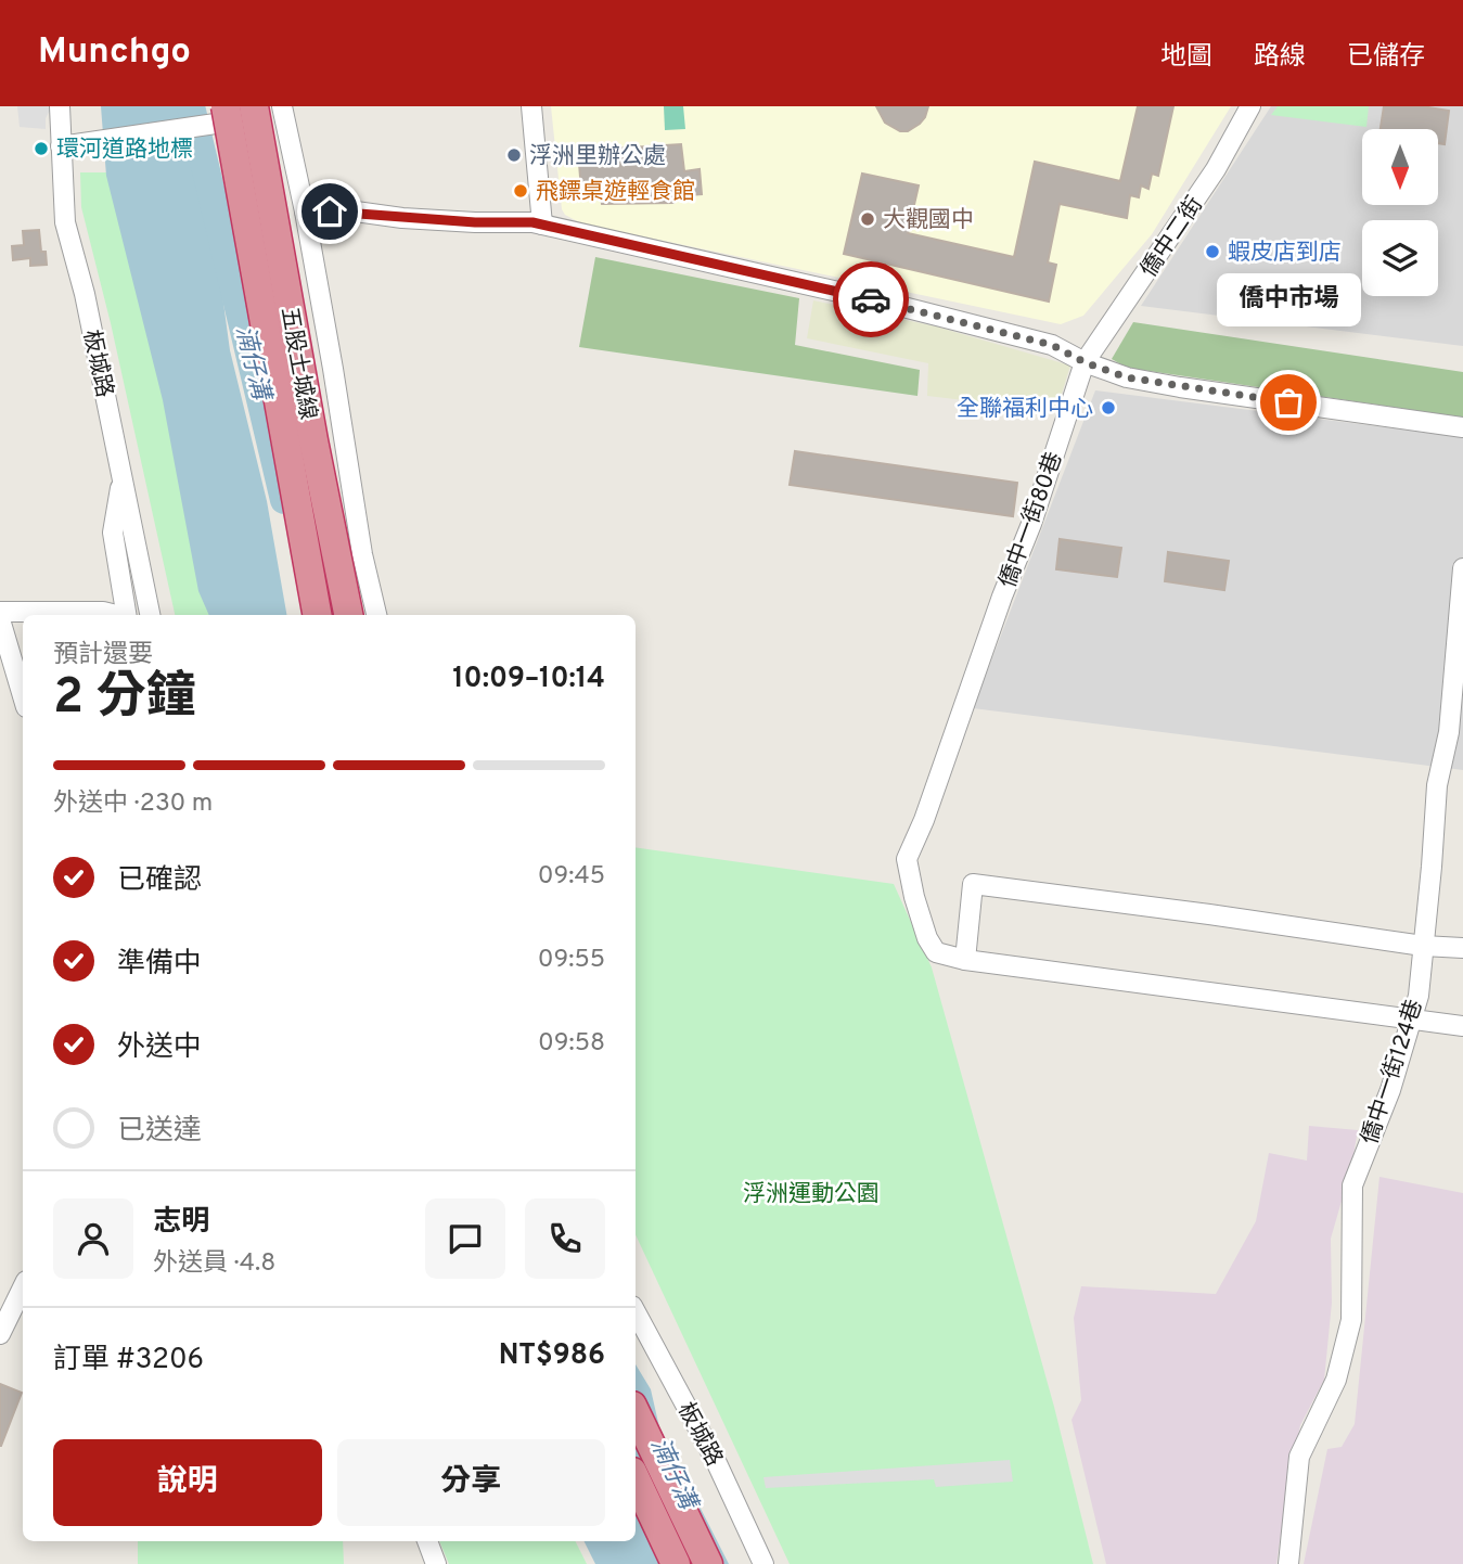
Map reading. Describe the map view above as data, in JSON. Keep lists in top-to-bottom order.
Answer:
{
  "streets": {
    "highway": ["五股土城線"],
    "street": [
      "僑中二街",
      "板城路",
      "僑中一街80巷",
      "僑中一街124巷"
    ]
  },
  "crossings": [
    ["僑中二街", "僑中一街80巷"],
    ["僑中一街80巷", "僑中一街124巷"]
  ],
  "water": ["湳仔溝"],
  "parks": ["浮洲運動公園"],
  "places": [
    "環河道路地標",
    "浮洲里辦公處",
    "飛鏢桌遊輕食館",
    "大觀國中",
    "蝦皮店到店",
    "僑中市場",
    "全聯福利中心"
  ],
  "north": "bottom",
  "page": {
    "header": "Munchgo",
    "nav": ["地圖", "路線", "已儲存"],
    "bubble": "僑中市場",
    "heading": ["2 分鐘", "預計還要", "10:09–10:14"],
    "panel": [
      "志明",
      "外送員 · 4.8",
      "訂單 #3206",
      "NT$986"
    ],
    "bar": "外送中 · 230 m",
    "list": [
      ["已確認", "09:45"],
      ["準備中", "09:55"],
      ["外送中", "09:58"],
      "已送達"
    ],
    "buttons": ["說明", "分享"]
  }
}
